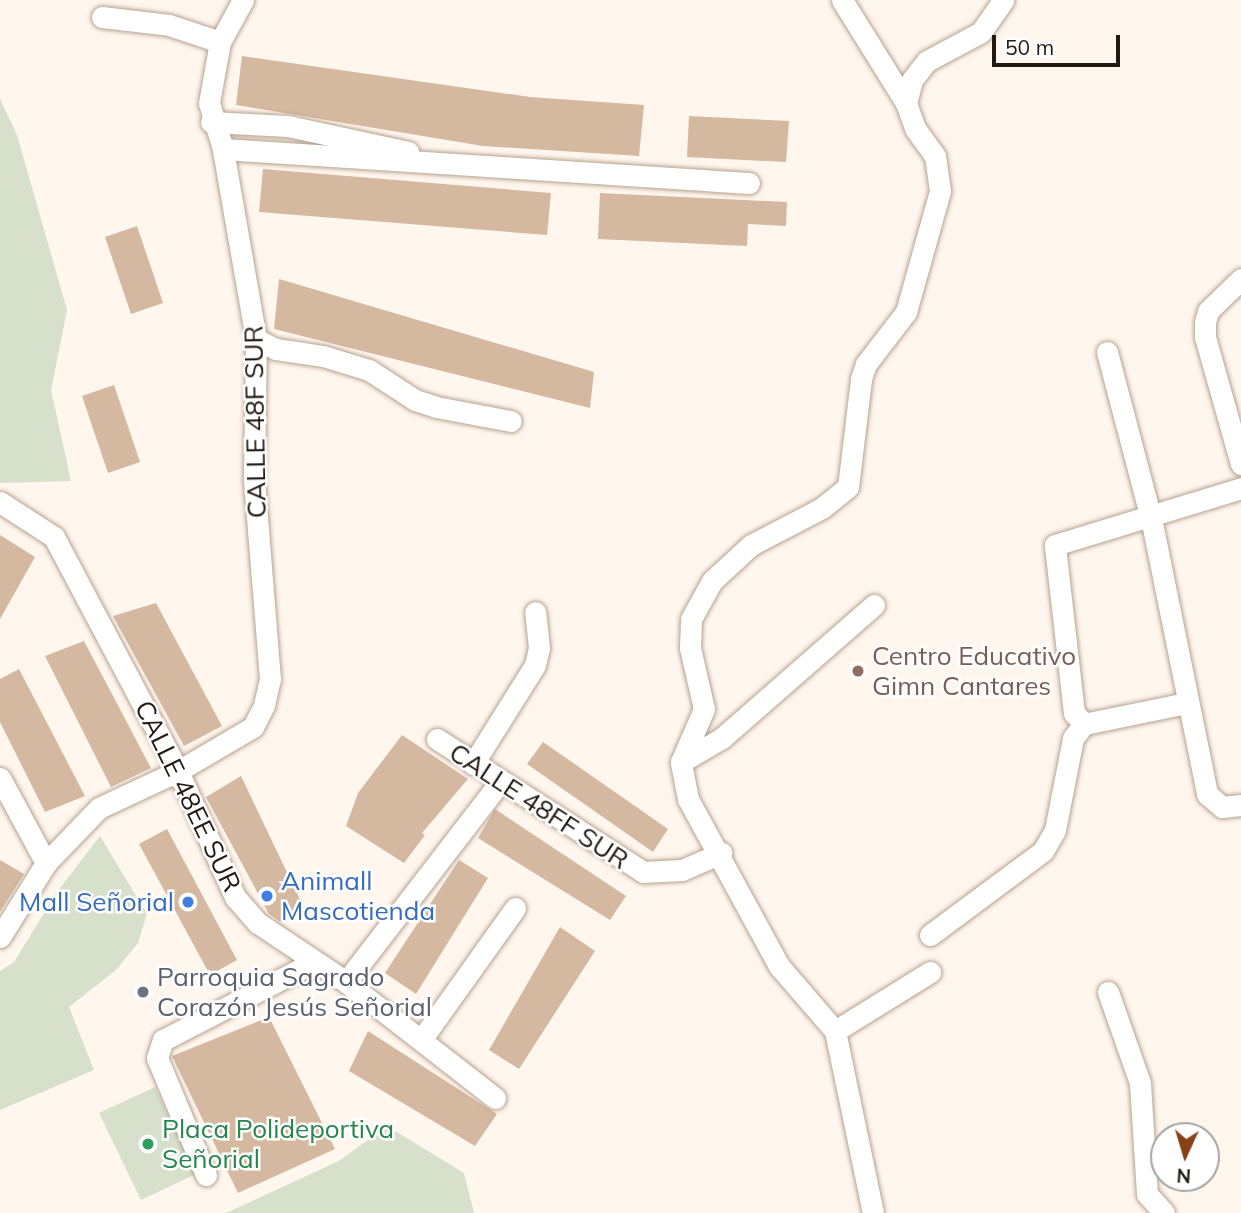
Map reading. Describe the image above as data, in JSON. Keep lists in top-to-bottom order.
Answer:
{
  "streets": {
    "street": ["CALLE 48F SUR", "CALLE 48EE SUR", "CALLE 48FF SUR"]
  },
  "crossings": [
    ["CALLE 48F SUR", "CALLE 48EE SUR"]
  ],
  "places": [
    "Centro Educativo Gimn Cantares",
    "Animall Mascotienda",
    "Mall Señorial",
    "Parroquia Sagrado Corazón Jesús Señorial",
    "Placa Polideportiva Señorial"
  ],
  "scale_bar": "50 m",
  "north": "bottom"
}
